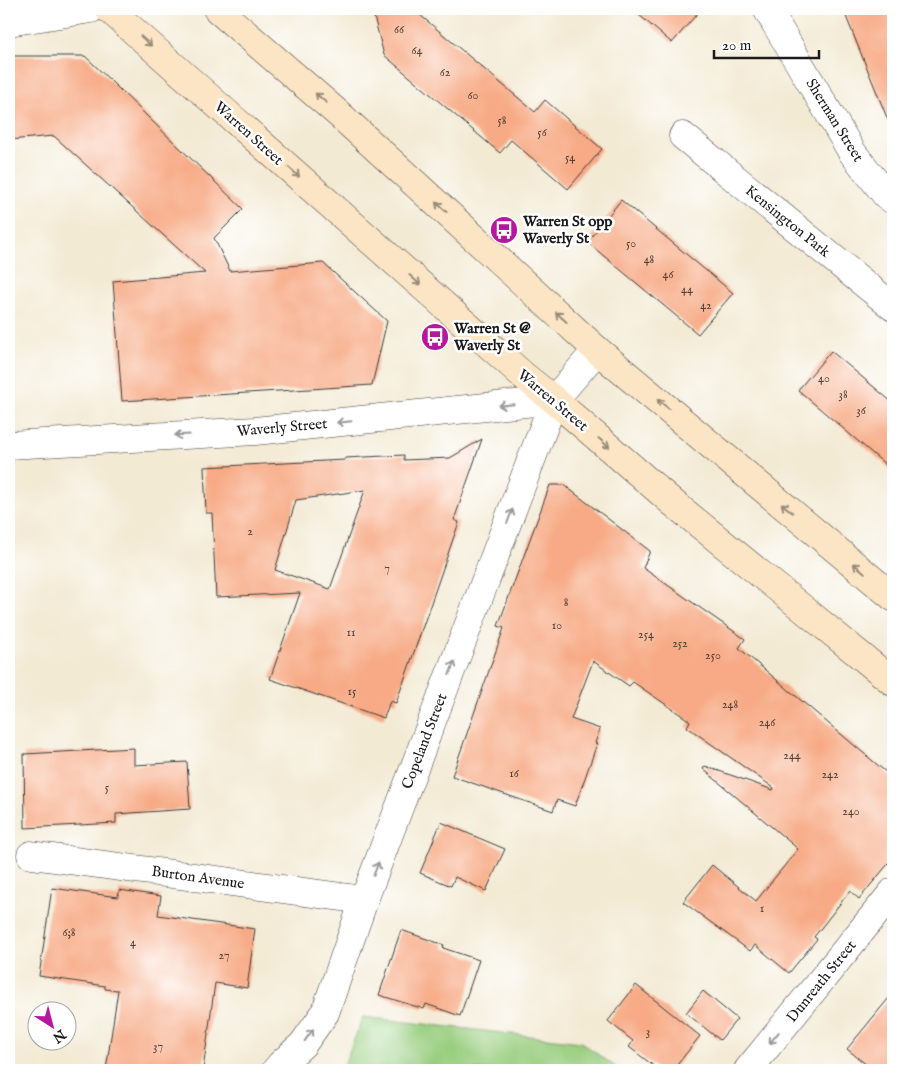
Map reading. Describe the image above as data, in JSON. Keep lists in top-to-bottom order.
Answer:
{
  "streets": {
    "main road": ["Warren Street"],
    "street": [
      "Sherman Street",
      "Kensington Park",
      "Waverly Street",
      "Copeland Street",
      "Burton Avenue",
      "Dunreath Street"
    ]
  },
  "crossings": [
    ["Warren Street", "Waverly Street"],
    ["Warren Street", "Copeland Street"],
    ["Waverly Street", "Copeland Street"],
    ["Copeland Street", "Burton Avenue"]
  ],
  "one_way": ["Waverly Street", "Copeland Street", "Dunreath Street"],
  "places": {
    "bus stop": ["Warren St opp Waverly St", "Warren St @ Waverly St"]
  },
  "house_numbers": [
    "66",
    "64",
    "62",
    "60",
    "58",
    "56",
    "54",
    "50",
    "48",
    "46",
    "44",
    "42",
    "40",
    "38",
    "36",
    "2",
    "7",
    "8",
    "10",
    "11",
    "254",
    "252",
    "250",
    "15",
    "248",
    "246",
    "244",
    "16",
    "242",
    "5",
    "240",
    "1",
    "6;8",
    "4",
    "27",
    "3",
    "37"
  ],
  "scale_bar": "20 m",
  "north": "bottom right"
}
